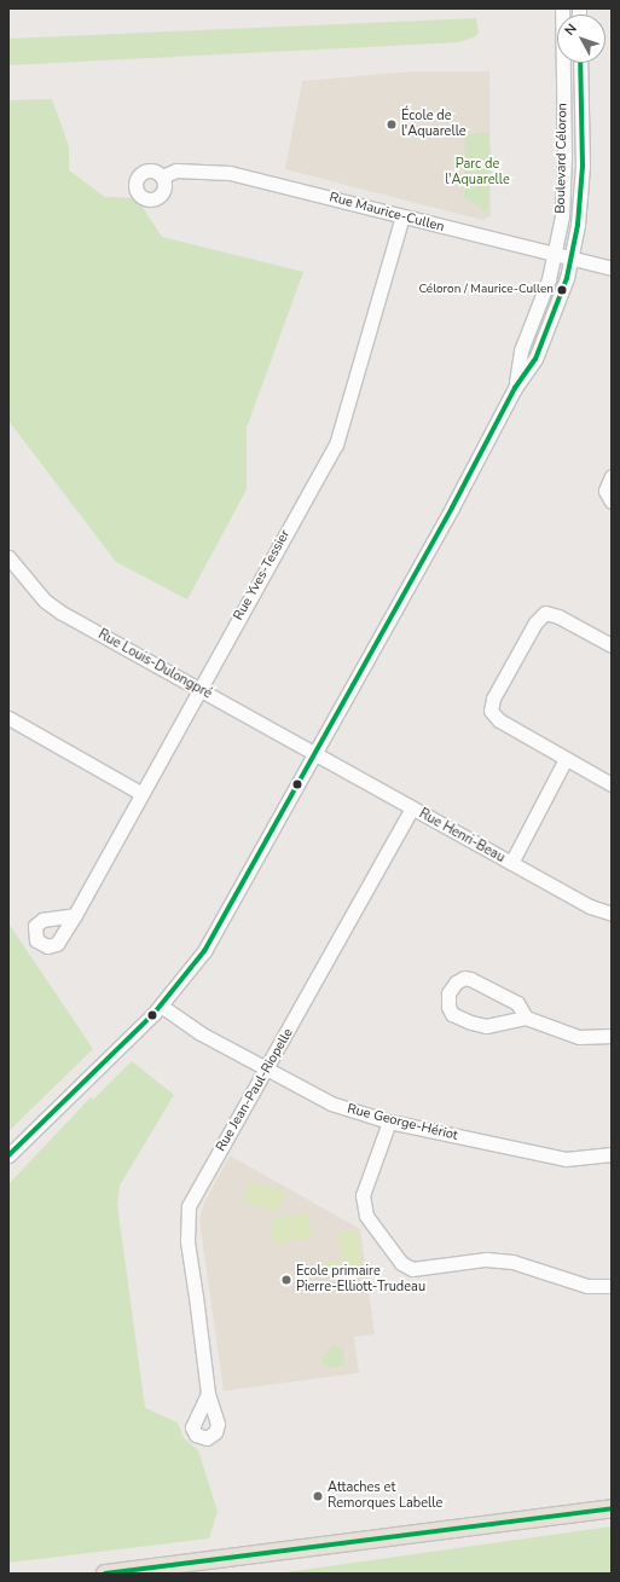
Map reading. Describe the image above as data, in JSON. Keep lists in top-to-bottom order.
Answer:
{
  "streets": {
    "street": [
      "Boulevard Céloron",
      "Rue Maurice-Cullen",
      "Rue Yves-Tessier",
      "Rue Louis-Dulongpré",
      "Rue Henri-Beau",
      "Rue Jean-Paul-Riopelle",
      "Rue George-Hériot"
    ]
  },
  "crossings": [
    ["Boulevard Céloron", "Rue Maurice-Cullen"],
    ["Boulevard Céloron", "Rue Louis-Dulongpré"],
    ["Boulevard Céloron", "Rue Henri-Beau"],
    ["Boulevard Céloron", "Rue George-Hériot"],
    ["Rue Maurice-Cullen", "Rue Yves-Tessier"],
    ["Rue Yves-Tessier", "Rue Louis-Dulongpré"],
    ["Rue Louis-Dulongpré", "Rue Henri-Beau"],
    ["Rue Henri-Beau", "Rue Jean-Paul-Riopelle"],
    ["Rue Jean-Paul-Riopelle", "Rue George-Hériot"]
  ],
  "parks": ["Parc de l'Aquarelle"],
  "places": [
    "École de l'Aquarelle",
    "Céloron / Maurice-Cullen",
    "Ecole primaire Pierre-Elliott-Trudeau",
    "Attaches et Remorques Labelle"
  ],
  "north": "top left"
}
